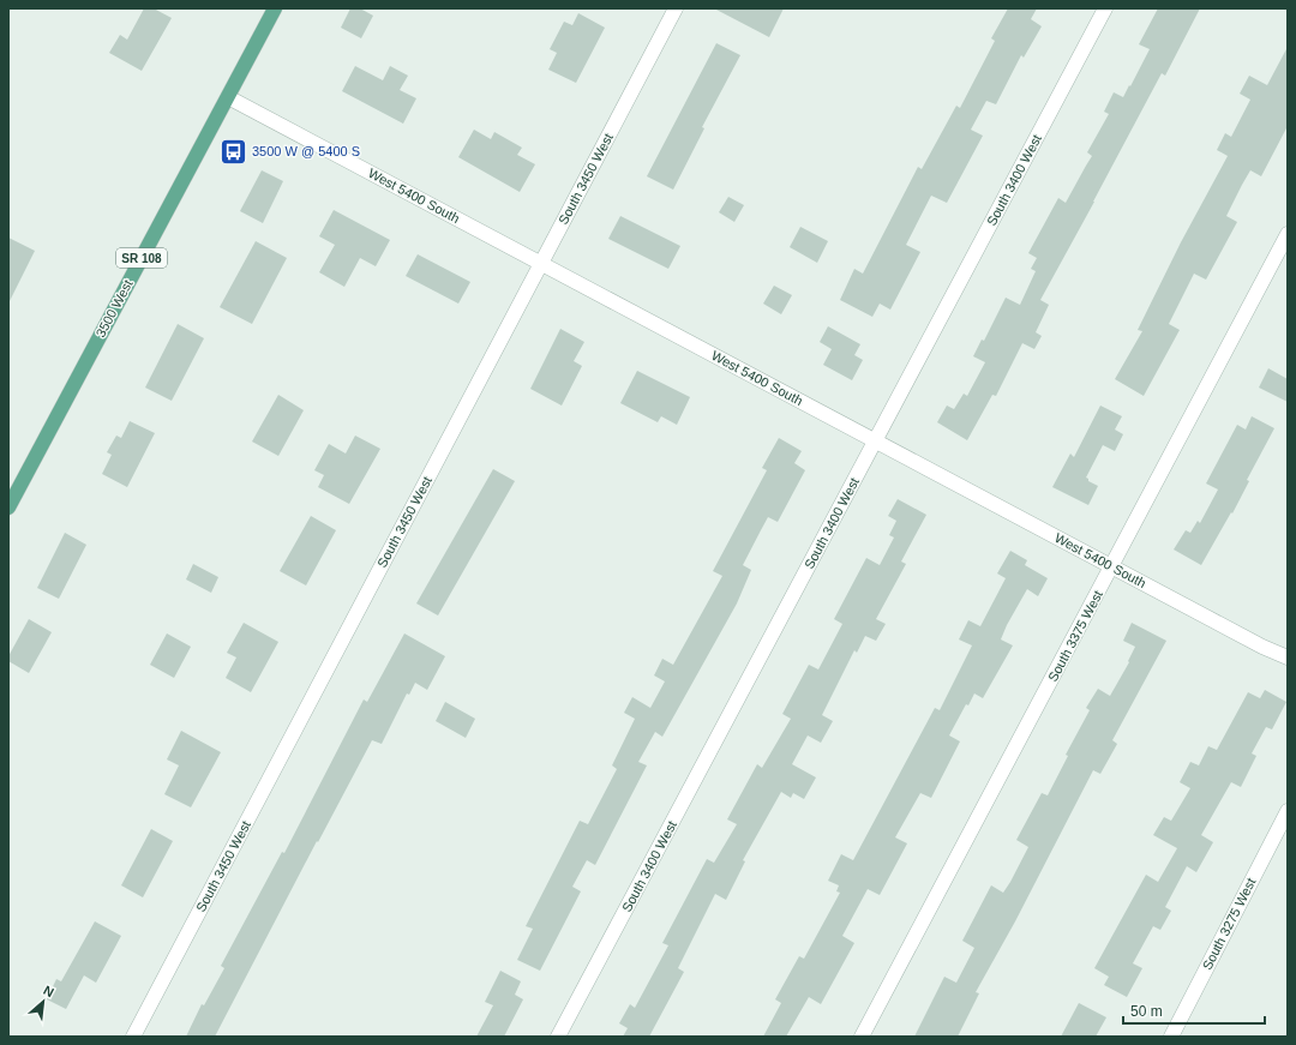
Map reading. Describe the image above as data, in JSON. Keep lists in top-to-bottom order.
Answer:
{
  "streets": {
    "main road": ["SR 108", "3500 West"],
    "street": [
      "South 3450 West",
      "South 3400 West",
      "West 5400 South",
      "South 3375 West",
      "South 3275 West"
    ]
  },
  "crossings": [
    ["South 3450 West", "West 5400 South"],
    ["South 3400 West", "West 5400 South"],
    ["West 5400 South", "3500 West"],
    ["West 5400 South", "South 3375 West"]
  ],
  "places": {
    "bus stop": ["3500 W @ 5400 S"]
  },
  "scale_bar": "50 m",
  "north": "top right"
}
